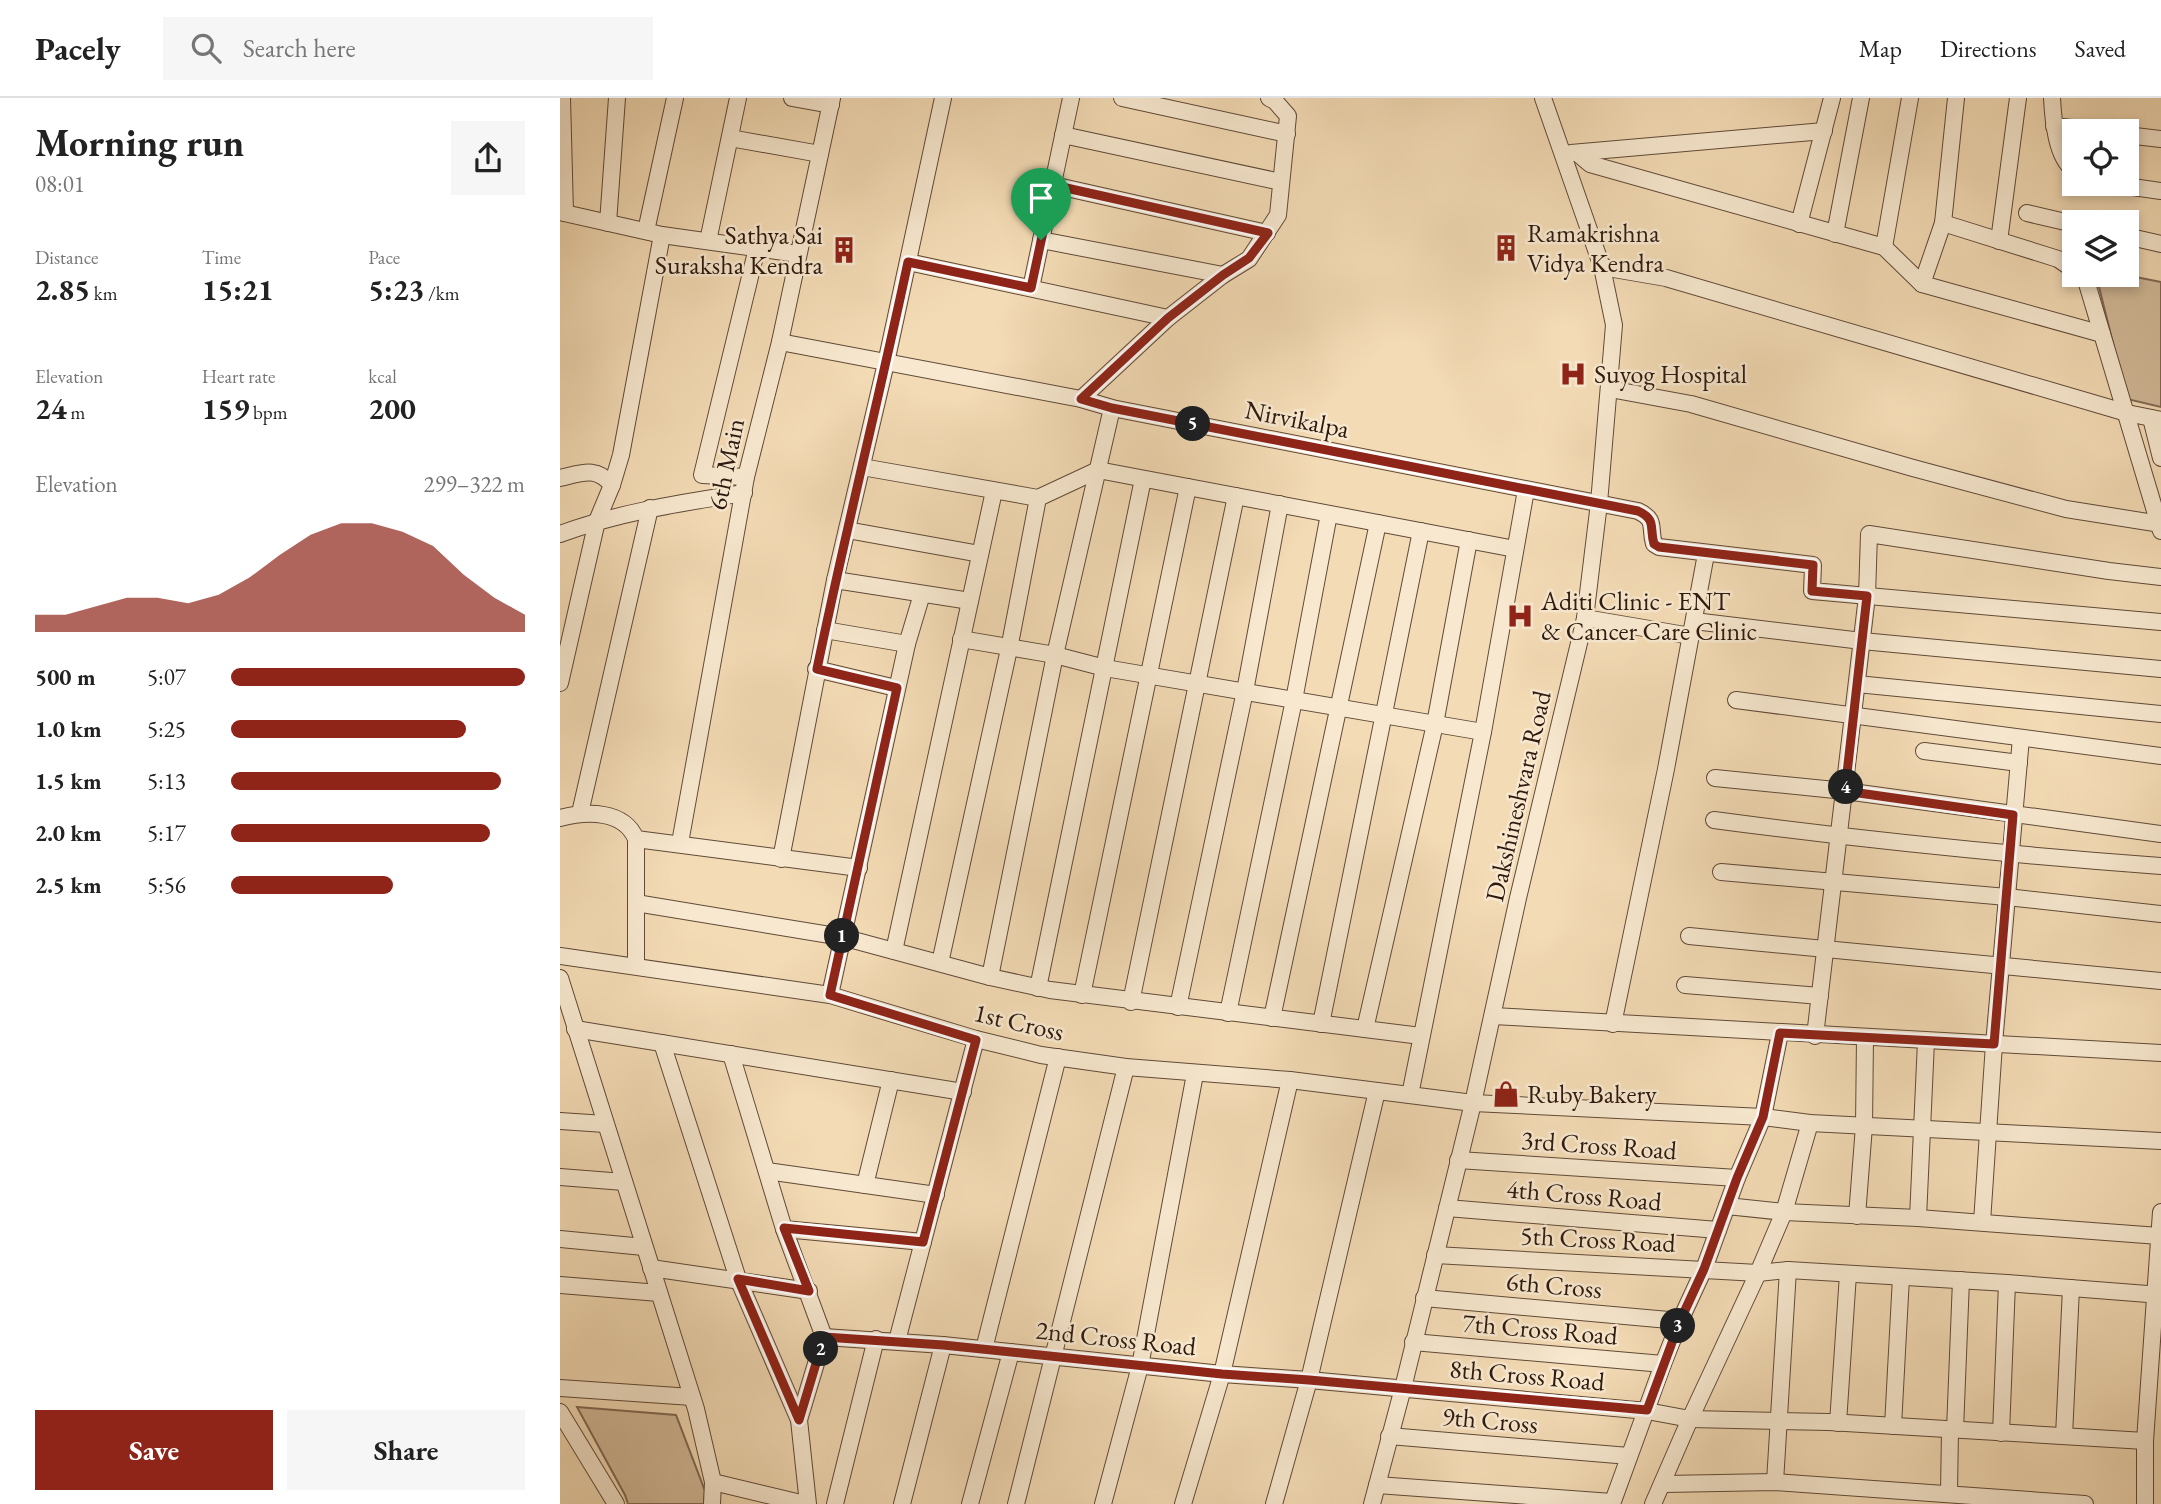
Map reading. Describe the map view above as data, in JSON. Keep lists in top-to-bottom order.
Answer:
{
  "streets": {
    "street": [
      "Nirvikalpa",
      "6th Main",
      "Dakshineshvara Road",
      "1st Cross",
      "3rd Cross Road",
      "4th Cross Road",
      "5th Cross Road",
      "6th Cross",
      "7th Cross Road",
      "2nd Cross Road",
      "8th Cross Road",
      "9th Cross"
    ]
  },
  "crossings": [
    ["Nirvikalpa", "6th Main"],
    ["Nirvikalpa", "Dakshineshvara Road"],
    ["Dakshineshvara Road", "1st Cross"],
    ["Dakshineshvara Road", "3rd Cross Road"],
    ["Dakshineshvara Road", "4th Cross Road"],
    ["Dakshineshvara Road", "5th Cross Road"],
    ["Dakshineshvara Road", "6th Cross"],
    ["Dakshineshvara Road", "7th Cross Road"],
    ["Dakshineshvara Road", "2nd Cross Road"],
    ["Dakshineshvara Road", "8th Cross Road"],
    ["Dakshineshvara Road", "9th Cross"],
    ["2nd Cross Road", "8th Cross Road"]
  ],
  "places": {
    "building": ["Ramakrishna Vidya Kendra", "Sathya Sai Suraksha Kendra"],
    "hospital": ["Suyog Hospital", "Aditi Clinic - ENT & Cancer Care Clinic"],
    "shop": ["Ruby Bakery"]
  },
  "page": {
    "header": "Pacely",
    "search": "Search here",
    "nav": ["Map", "Directions", "Saved"],
    "heading": ["Morning run", "08:01"],
    "stats": [
      ["Distance", "2.85 km"],
      ["Time", "15:21"],
      ["Pace", "5:23 /km"],
      ["Elevation", "24 m"],
      ["Heart rate", "159 bpm"],
      ["kcal", "200"]
    ],
    "pins": [
      "5",
      "4",
      "1",
      "3",
      "2"
    ],
    "chart": ["Elevation", "299–322 m"],
    "list": [
      {
        "name": "500 m",
        "note": "5:07"
      },
      {
        "name": "1.0 km",
        "note": "5:25"
      },
      {
        "name": "1.5 km",
        "note": "5:13"
      },
      {
        "name": "2.0 km",
        "note": "5:17"
      },
      {
        "name": "2.5 km",
        "note": "5:56"
      }
    ],
    "buttons": ["Save", "Share"]
  }
}
